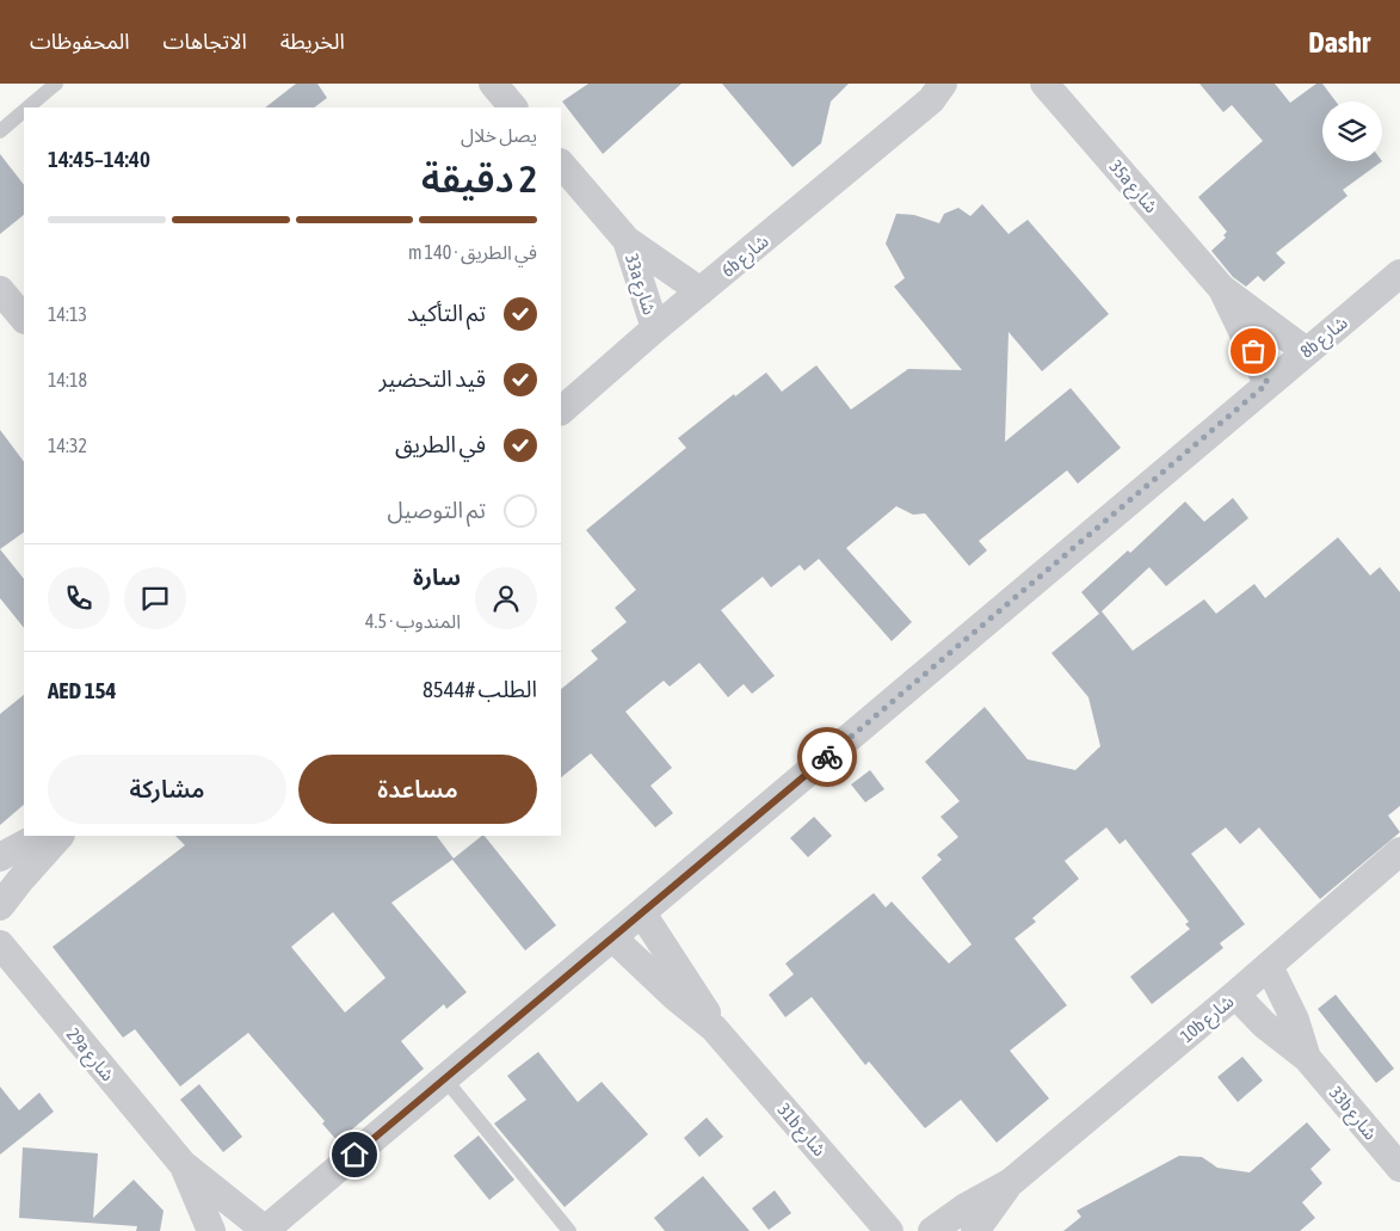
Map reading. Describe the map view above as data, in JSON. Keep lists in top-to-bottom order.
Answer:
{
  "streets": {
    "street": [
      "35a شارع",
      "6b شارع",
      "33a شارع",
      "8b شارع",
      "10b شارع",
      "29a شارع",
      "33b شارع",
      "31b شارع"
    ]
  },
  "crossings": [
    ["35a شارع", "8b شارع"],
    ["6b شارع", "33a شارع"],
    ["8b شارع", "29a شارع"],
    ["8b شارع", "31b شارع"],
    ["10b شارع", "33b شارع"]
  ],
  "page": {
    "header": "Dashr",
    "nav": ["الخريطة", "الاتجاهات", "المحفوظات"],
    "heading": ["2 دقيقة", "يصل خلال", "14:40–14:45"],
    "panel": [
      "سارة",
      "المندوب · 4.5",
      "الطلب #8544",
      "AED 154"
    ],
    "bar": "في الطريق · 140 m",
    "list": [
      ["تم التأكيد", "14:13"],
      ["قيد التحضير", "14:18"],
      ["في الطريق", "14:32"],
      "تم التوصيل"
    ],
    "buttons": ["مساعدة", "مشاركة"]
  }
}
